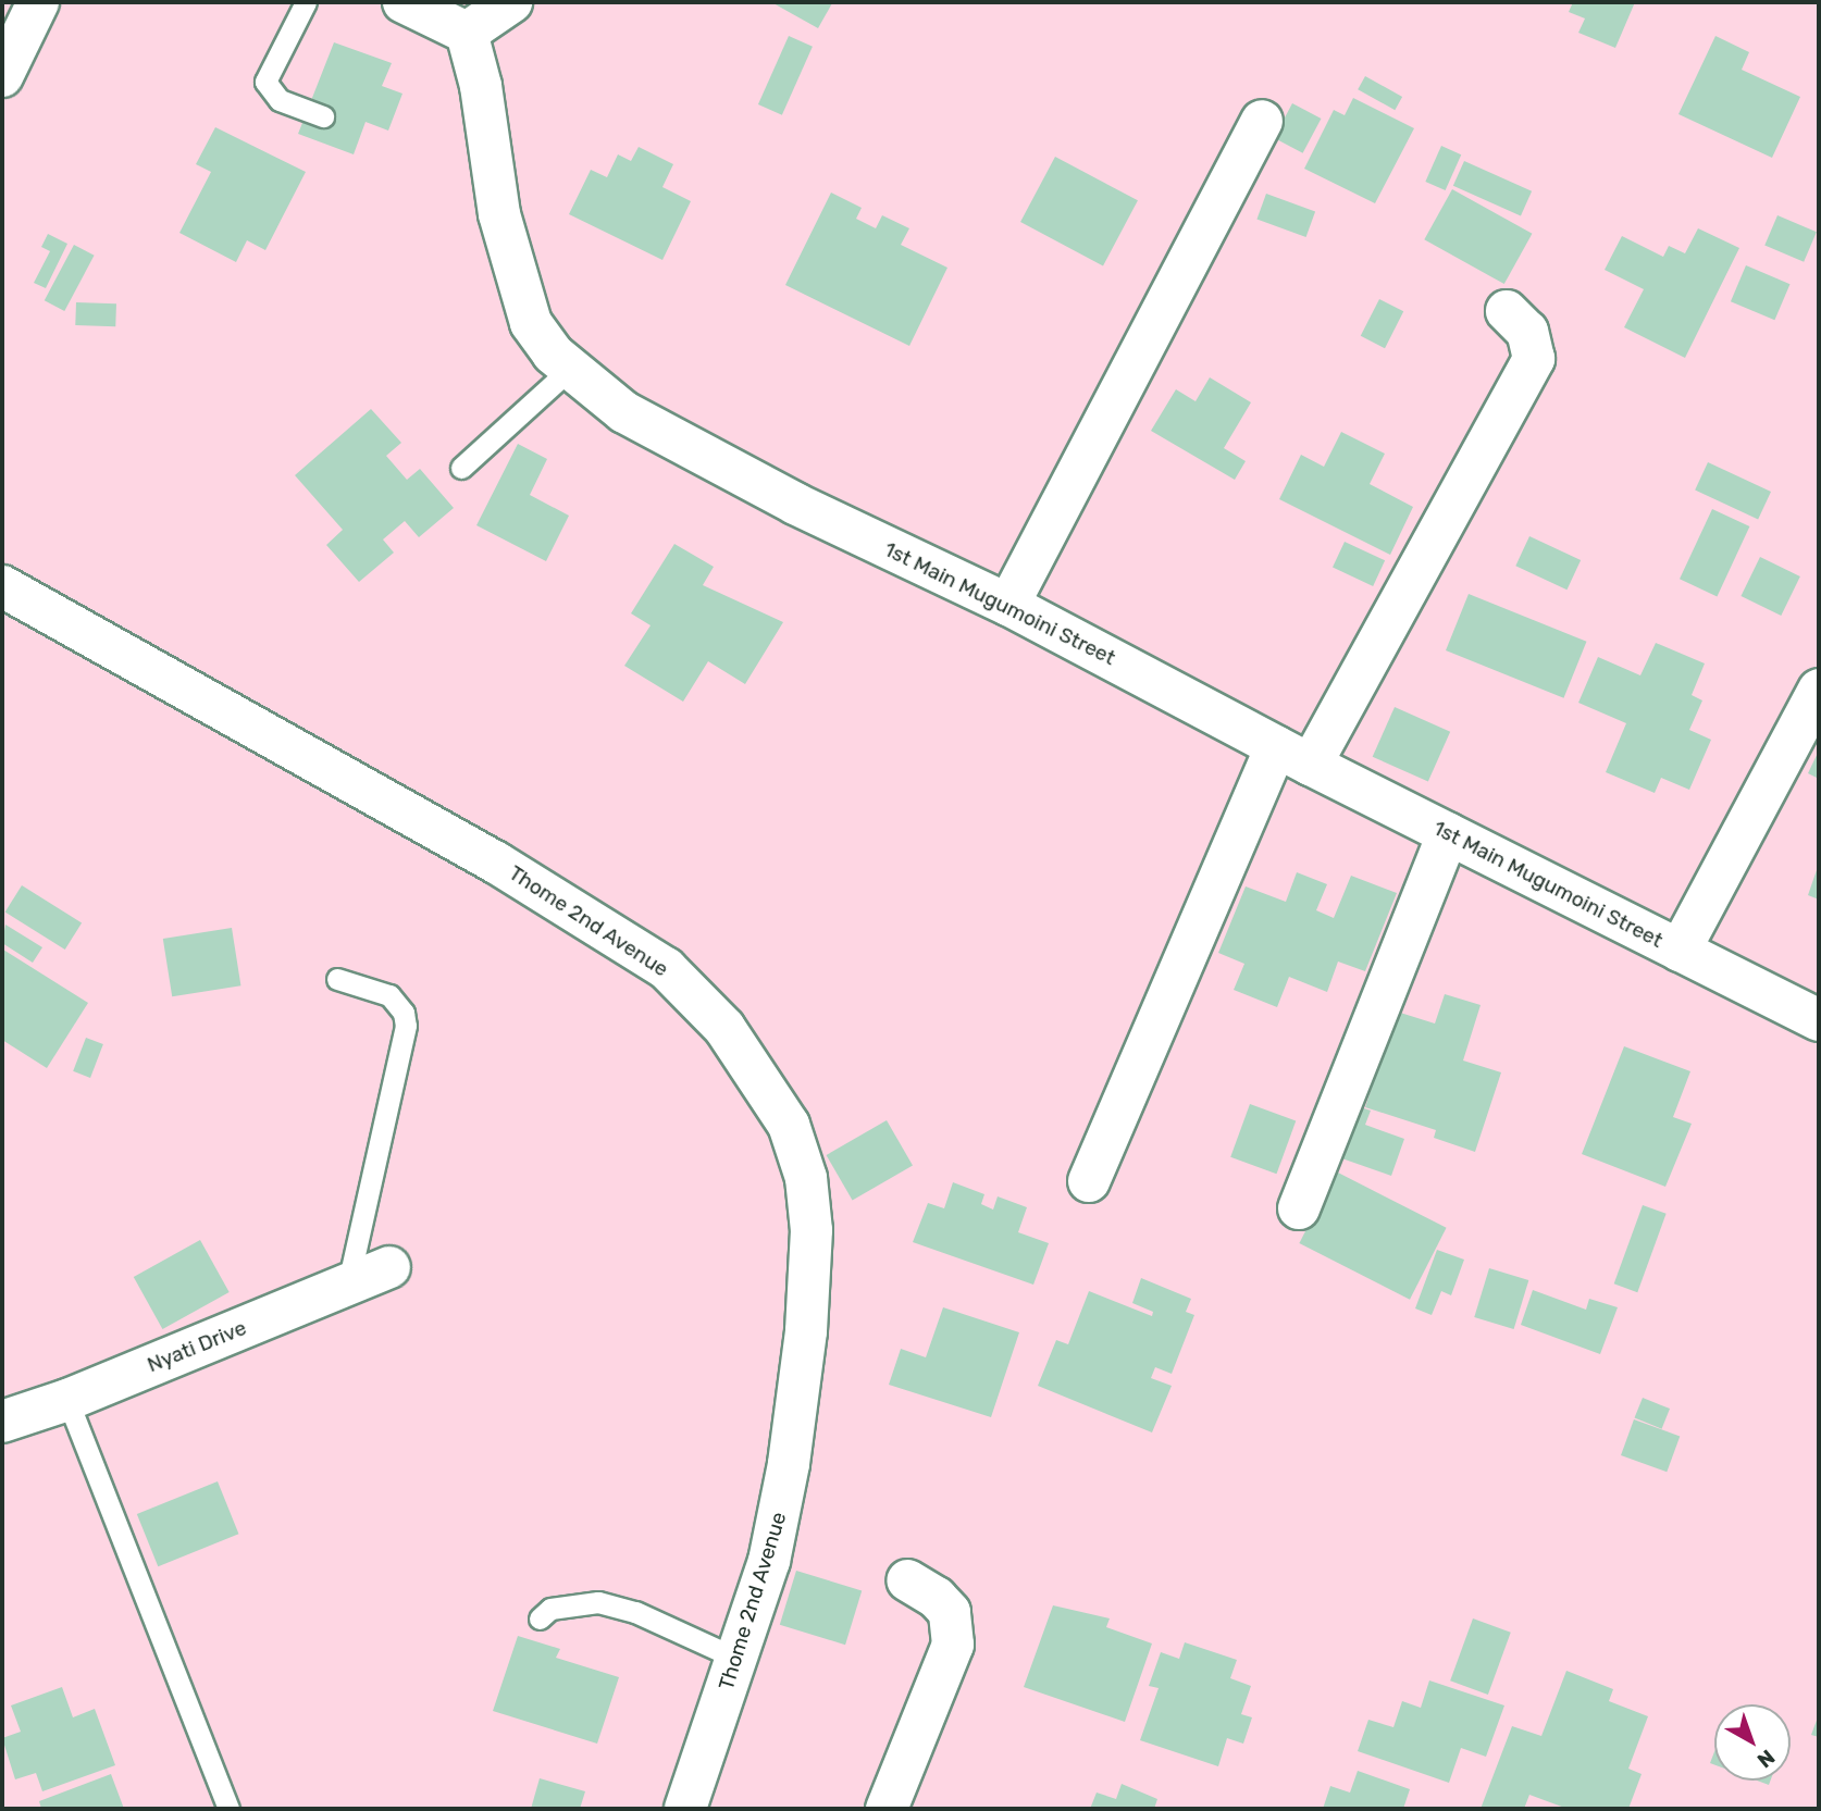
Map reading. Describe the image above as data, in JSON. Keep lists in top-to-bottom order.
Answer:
{
  "streets": {
    "street": ["1st Main Mugumoini Street", "Thome 2nd Avenue", "Nyati Drive"]
  },
  "north": "bottom right"
}
